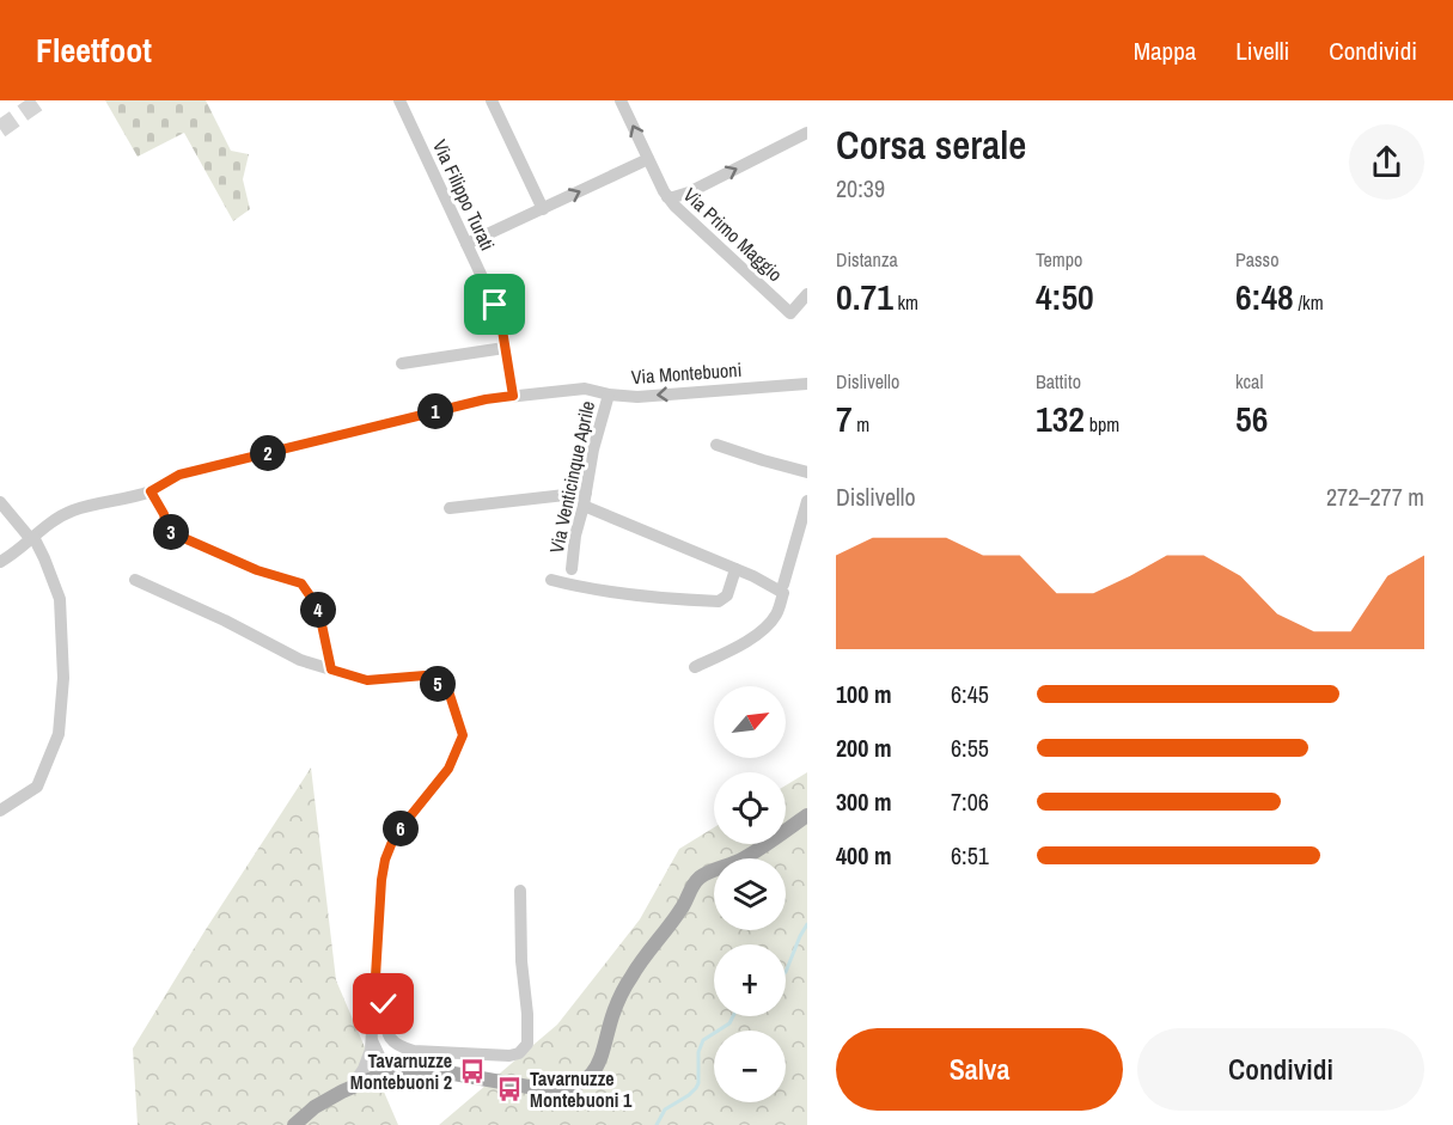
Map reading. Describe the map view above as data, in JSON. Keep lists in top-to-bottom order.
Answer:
{
  "streets": {
    "street": [
      "Via Filippo Turati",
      "Via Primo Maggio",
      "Via Montebuoni",
      "Via Venticinque Aprile"
    ]
  },
  "crossings": [
    ["Via Filippo Turati", "Via Montebuoni"],
    ["Via Montebuoni", "Via Venticinque Aprile"]
  ],
  "places": {
    "bus stop": ["Tavarnuzze Montebuoni 2", "Tavarnuzze Montebuoni 1"]
  },
  "north": "top right",
  "page": {
    "header": "Fleetfoot",
    "nav": ["Mappa", "Livelli", "Condividi"],
    "heading": ["Corsa serale", "20:39"],
    "stats": [
      ["Distanza", "0.71 km"],
      ["Tempo", "4:50"],
      ["Passo", "6:48 /km"],
      ["Dislivello", "7 m"],
      ["Battito", "132 bpm"],
      ["kcal", "56"]
    ],
    "pins": [
      "1",
      "2",
      "3",
      "4",
      "5",
      "6"
    ],
    "chart": ["Dislivello", "272–277 m"],
    "list": [
      {
        "name": "100 m",
        "note": "6:45"
      },
      {
        "name": "200 m",
        "note": "6:55"
      },
      {
        "name": "300 m",
        "note": "7:06"
      },
      {
        "name": "400 m",
        "note": "6:51"
      }
    ],
    "map_buttons": ["+", "−"],
    "buttons": ["Salva", "Condividi"]
  }
}
